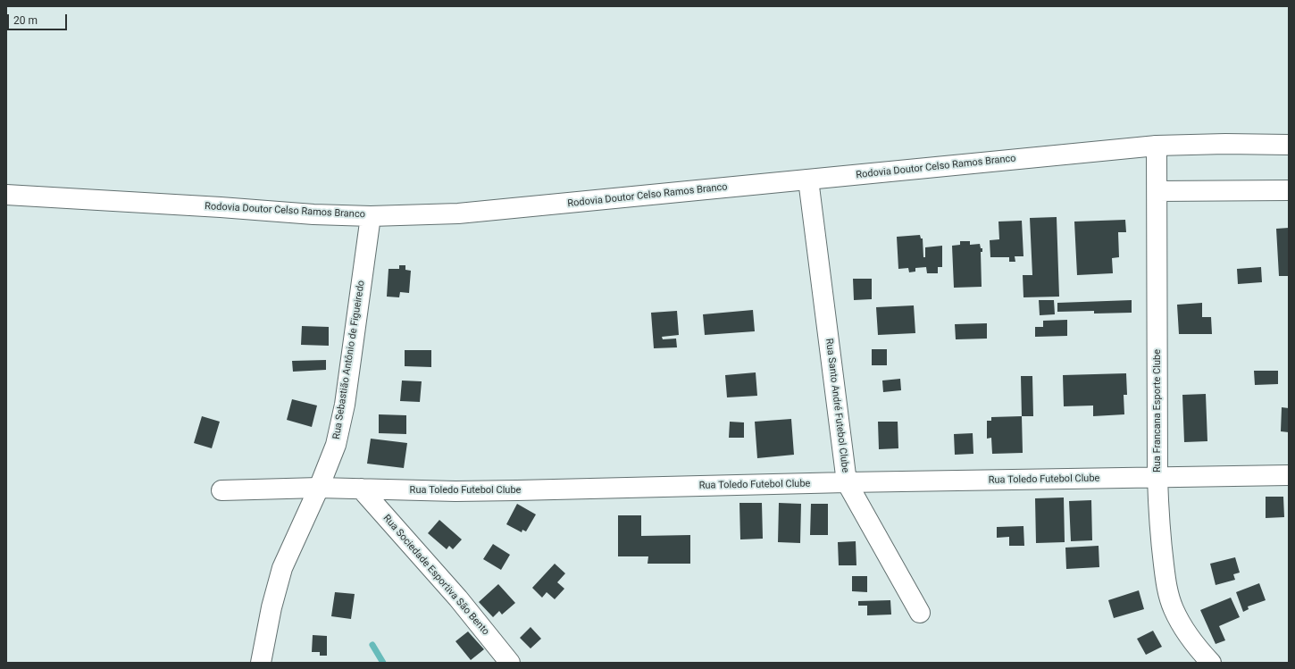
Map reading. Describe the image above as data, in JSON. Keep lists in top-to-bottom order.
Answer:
{
  "streets": {
    "street": [
      "Rodovia Doutor Celso Ramos Branco",
      "Rua Sebastião Antônio de Figueiredo",
      "Rua Santo André Futebol Clube",
      "Rua Francana Esporte Clube",
      "Rua Toledo Futebol Clube",
      "Rua Sociedade Esportiva São Bento"
    ]
  },
  "crossings": [
    ["Rodovia Doutor Celso Ramos Branco", "Rua Sebastião Antônio de Figueiredo"],
    ["Rodovia Doutor Celso Ramos Branco", "Rua Santo André Futebol Clube"],
    ["Rodovia Doutor Celso Ramos Branco", "Rua Francana Esporte Clube"],
    ["Rua Sebastião Antônio de Figueiredo", "Rua Toledo Futebol Clube"],
    ["Rua Santo André Futebol Clube", "Rua Toledo Futebol Clube"],
    ["Rua Francana Esporte Clube", "Rua Toledo Futebol Clube"],
    ["Rua Toledo Futebol Clube", "Rua Sociedade Esportiva São Bento"]
  ],
  "scale_bar": "20 m"
}
